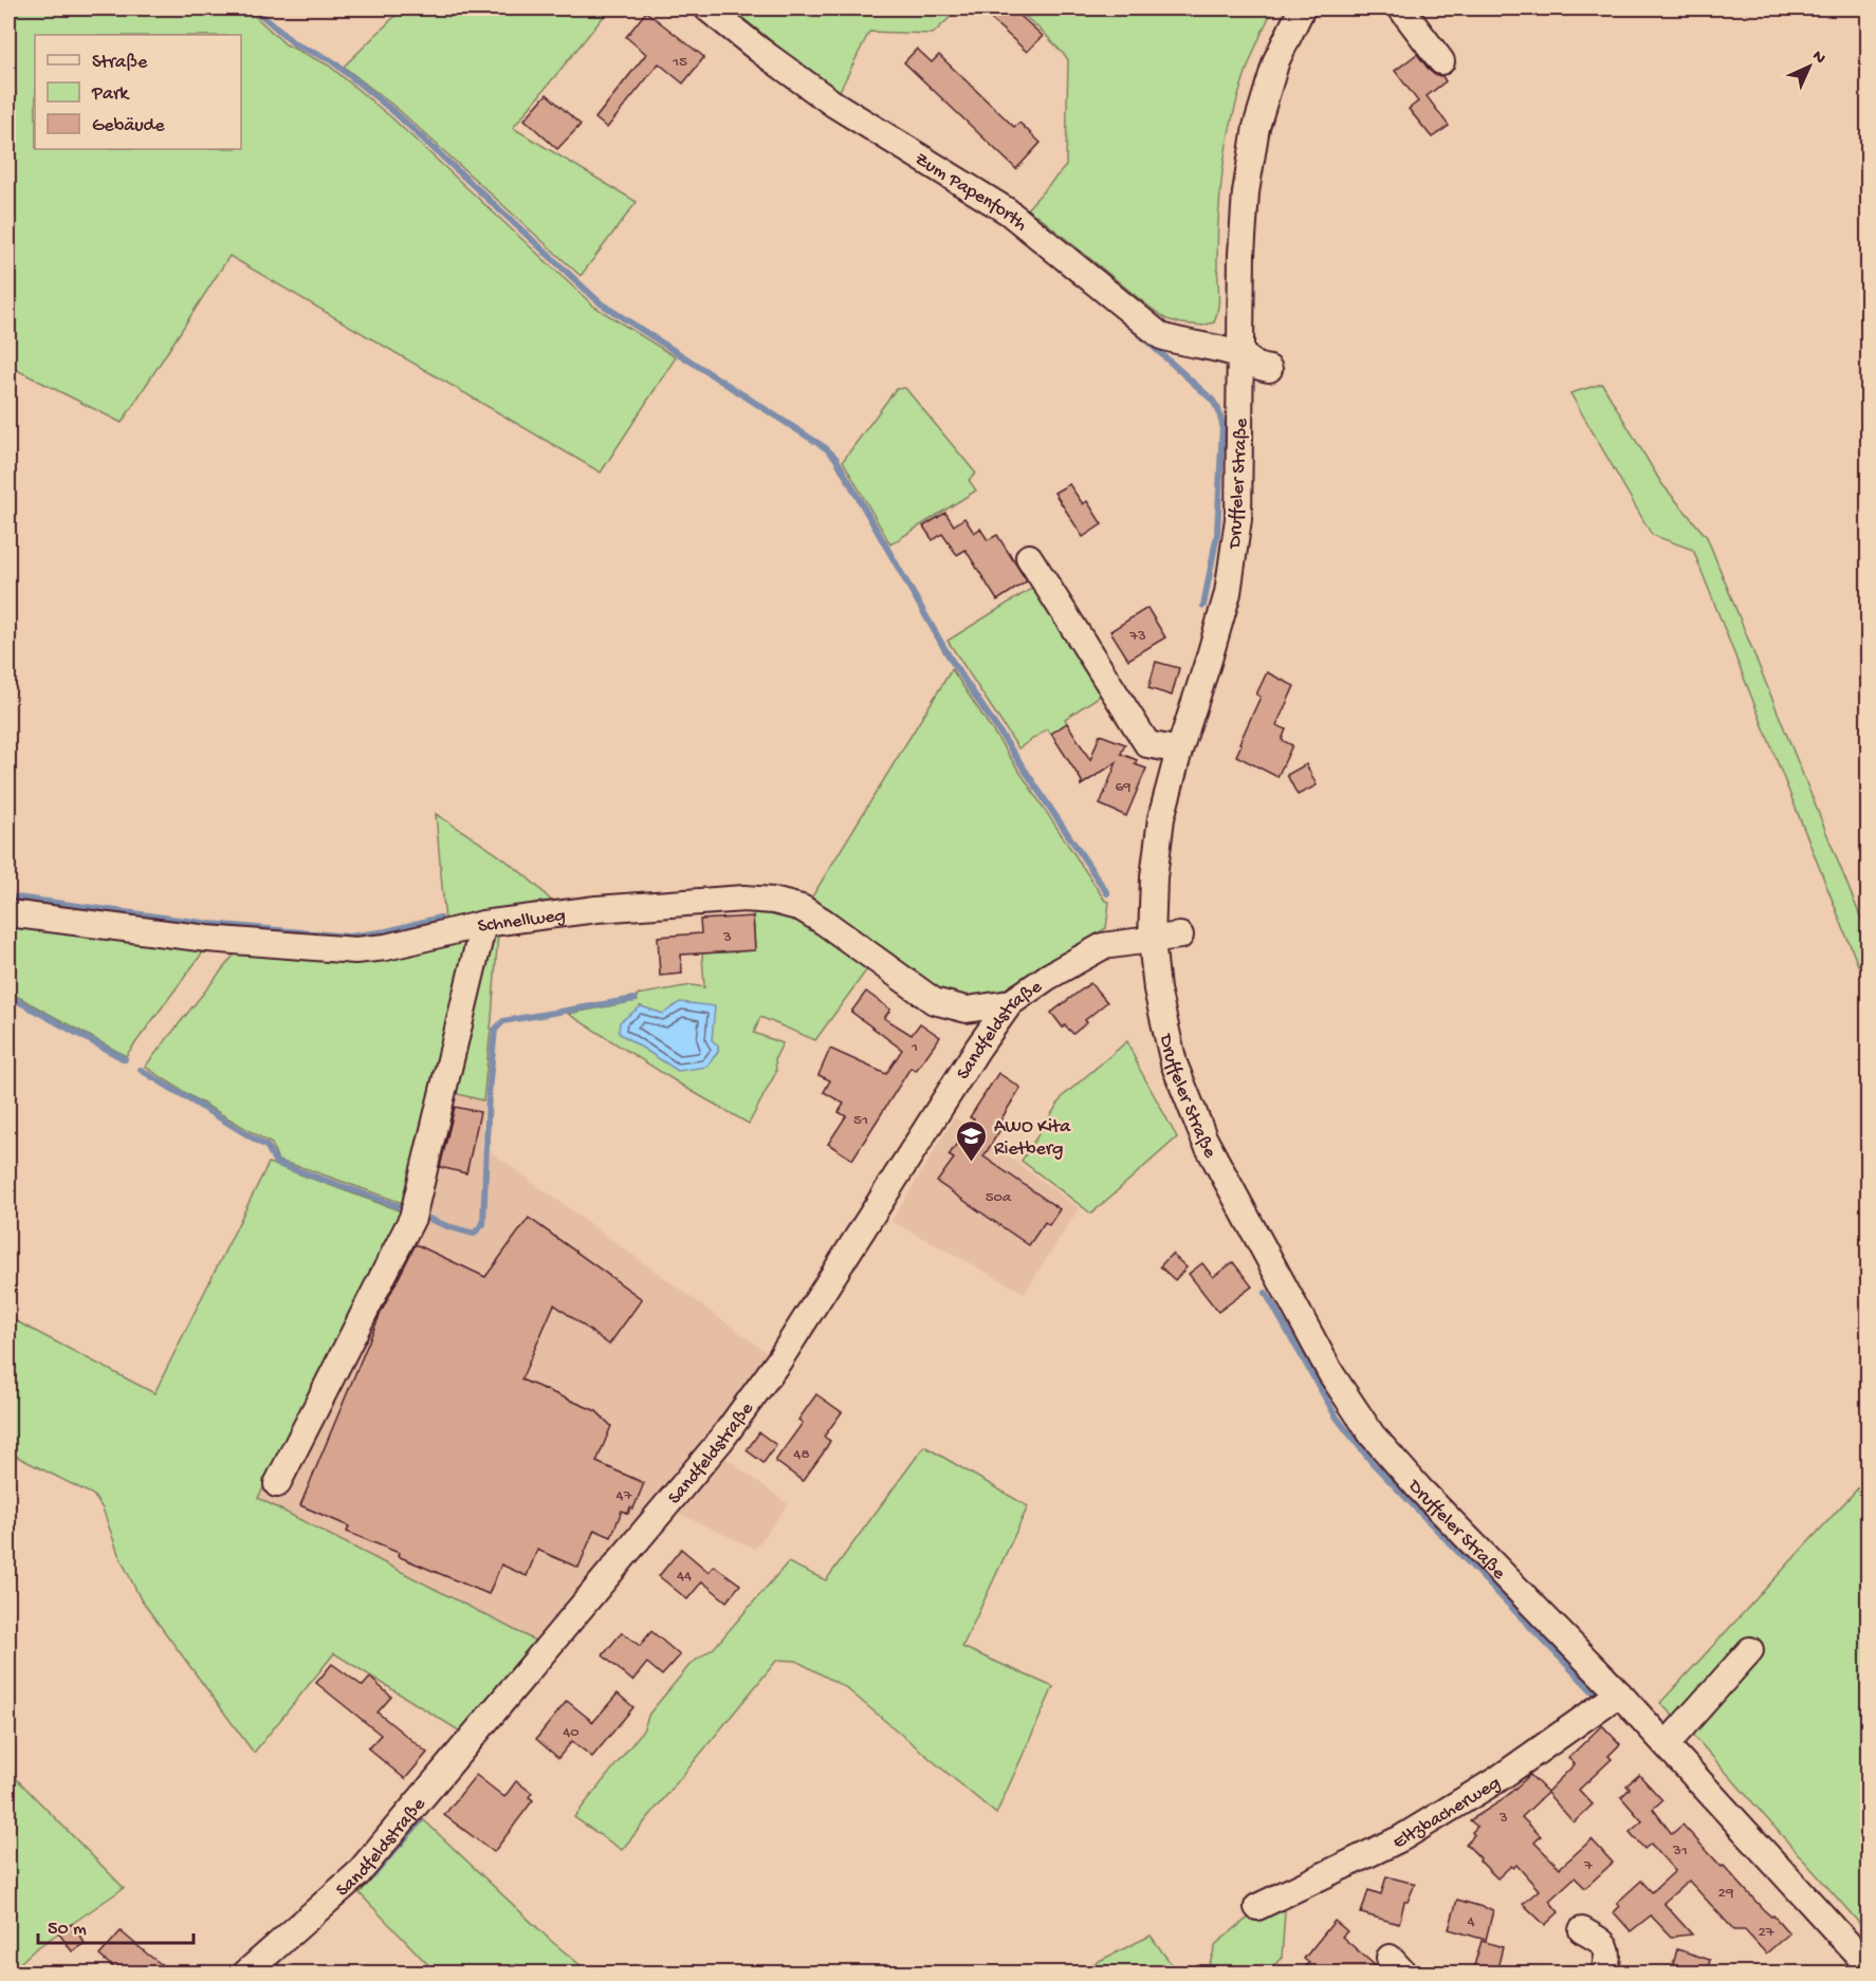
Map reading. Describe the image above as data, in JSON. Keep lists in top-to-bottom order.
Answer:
{
  "streets": {
    "street": [
      "Zum Papenforth",
      "Druffeler Straße",
      "Schnellweg",
      "Sandfeldstraße",
      "Eltzbacherweg"
    ]
  },
  "crossings": [
    ["Zum Papenforth", "Druffeler Straße"],
    ["Druffeler Straße", "Sandfeldstraße"],
    ["Druffeler Straße", "Eltzbacherweg"],
    ["Schnellweg", "Sandfeldstraße"]
  ],
  "places": {
    "school or university": ["AWO Kita Rietberg"]
  },
  "house_numbers": [
    "15",
    "73",
    "69",
    "3",
    "1",
    "51",
    "50a",
    "48",
    "47",
    "44",
    "40",
    "3",
    "31",
    "7",
    "29",
    "4",
    "27"
  ],
  "legend": ["Straße", "Park", "Gebäude"],
  "scale_bar": "50 m",
  "north": "top right"
}
